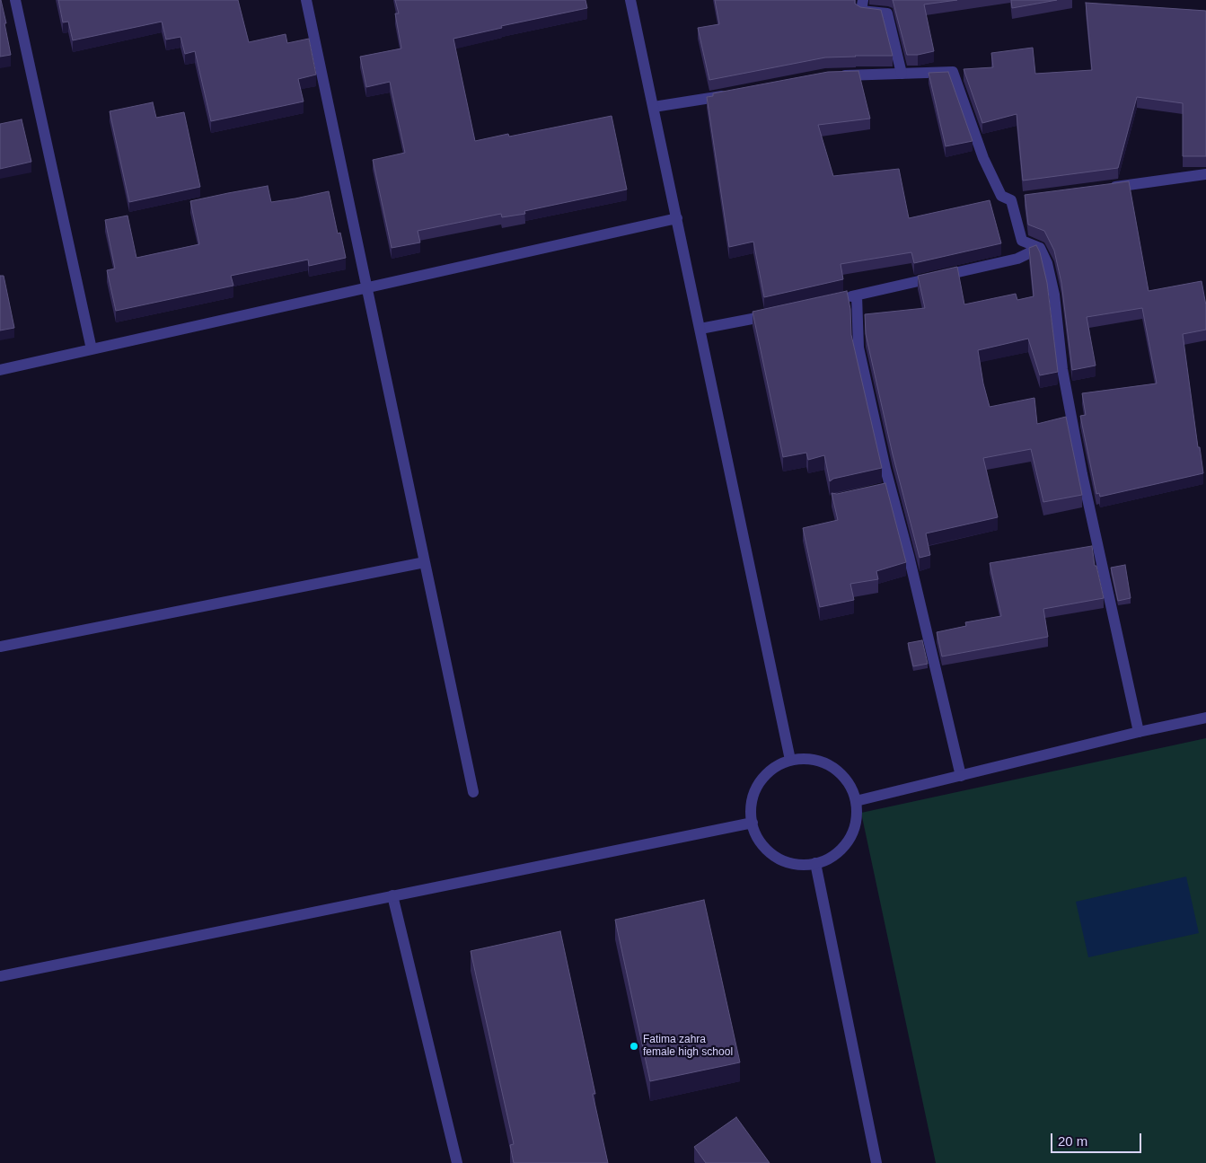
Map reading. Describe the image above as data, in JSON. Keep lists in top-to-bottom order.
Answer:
{
  "places": ["Fatima zahra female high school"],
  "scale_bar": "20 m"
}
